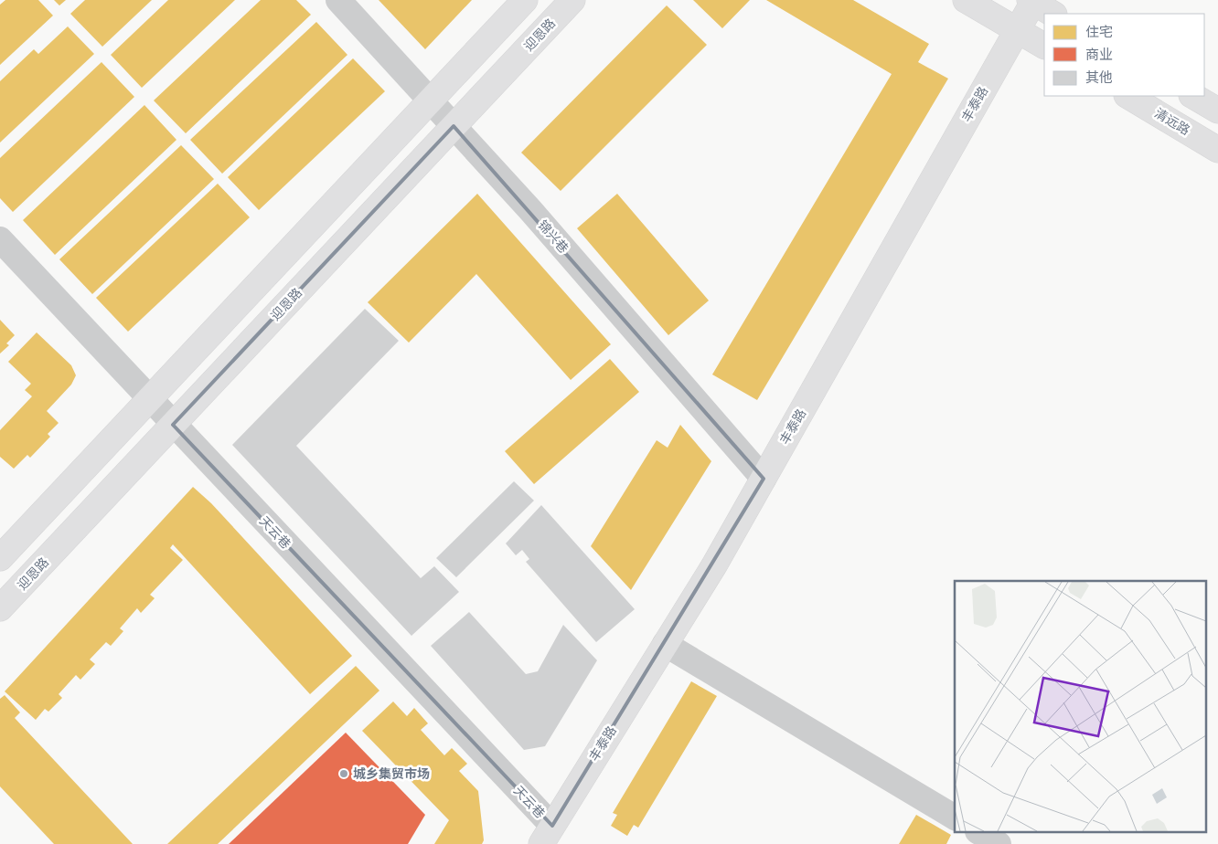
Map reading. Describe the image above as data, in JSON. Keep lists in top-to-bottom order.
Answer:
{
  "streets": {
    "street": [
      "迎恩路",
      "丰泰路",
      "清远路",
      "锦兴巷",
      "天云巷"
    ]
  },
  "crossings": [
    ["迎恩路", "锦兴巷"],
    ["迎恩路", "天云巷"],
    ["丰泰路", "锦兴巷"],
    ["丰泰路", "天云巷"]
  ],
  "places": ["城乡集贸市场"],
  "legend": ["住宅", "商业", "其他"]
}
